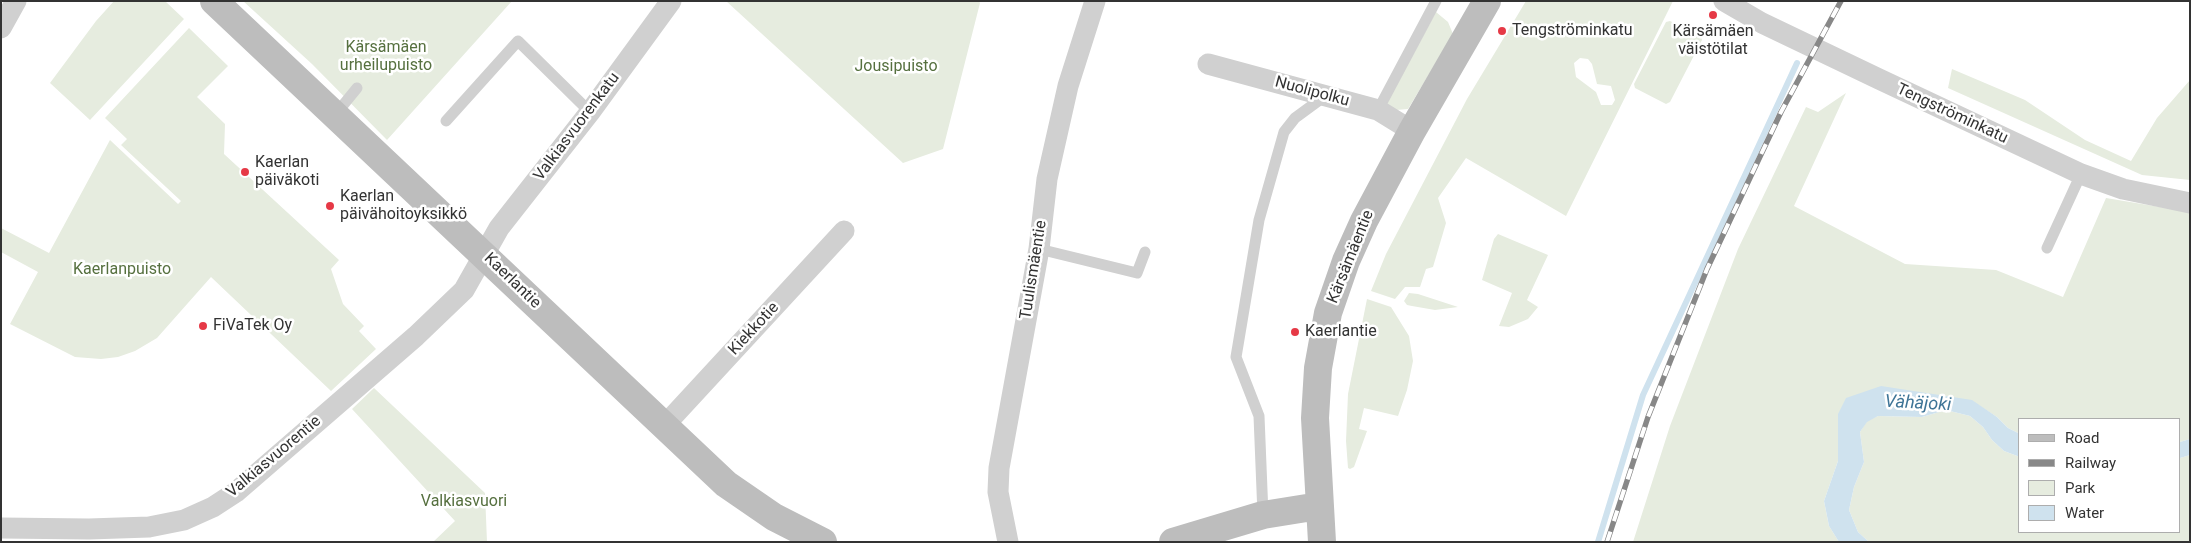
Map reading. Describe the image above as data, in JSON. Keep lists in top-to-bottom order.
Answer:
{
  "streets": {
    "street": [
      "Nuolipolku",
      "Tengströminkatu",
      "Valkiasvuorenkatu",
      "Kärsämäentie",
      "Tuulismäentie",
      "Kaerlantie",
      "Kiekkotie",
      "Valkiasvuorentie"
    ]
  },
  "crossings": [
    ["Nuolipolku", "Kärsämäentie"],
    ["Valkiasvuorenkatu", "Kaerlantie"],
    ["Valkiasvuorenkatu", "Valkiasvuorentie"],
    ["Kaerlantie", "Kiekkotie"],
    ["Kaerlantie", "Valkiasvuorentie"]
  ],
  "water": ["Vähäjoki"],
  "parks": [
    "Kärsämäen urheilupuisto",
    "Jousipuisto",
    "Kaerlanpuisto",
    "Valkiasvuori"
  ],
  "places": [
    "Kärsämäen väistötilat",
    "Tengströminkatu",
    "Kaerlan päiväkoti",
    "Kaerlan päivähoitoyksikkö",
    "FiVaTek Oy",
    "Kaerlantie"
  ],
  "legend": [
    "Road",
    "Railway",
    "Park",
    "Water"
  ]
}
